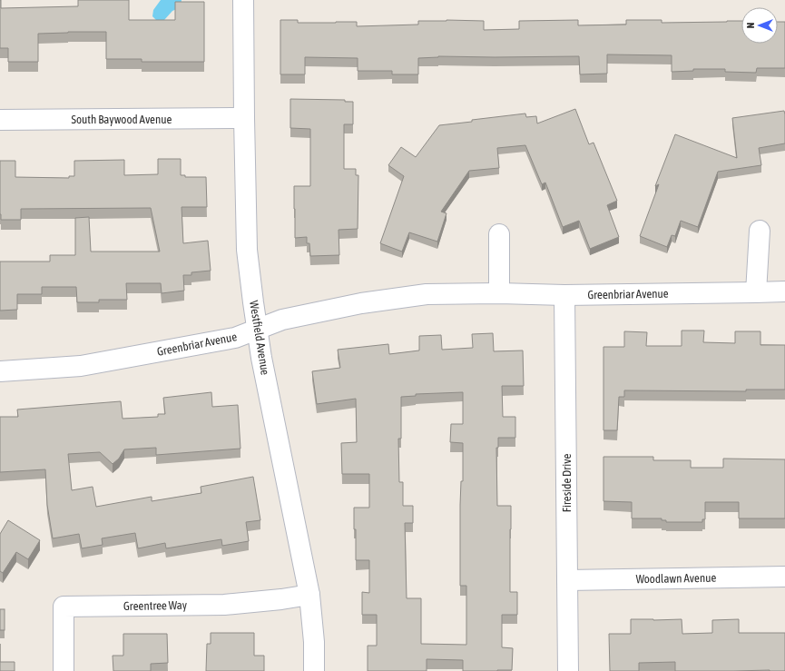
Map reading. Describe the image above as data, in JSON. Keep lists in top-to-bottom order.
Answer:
{
  "streets": {
    "street": [
      "South Baywood Avenue",
      "Greenbriar Avenue",
      "Westfield Avenue",
      "Fireside Drive",
      "Woodlawn Avenue",
      "Greentree Way"
    ]
  },
  "crossings": [
    ["South Baywood Avenue", "Westfield Avenue"],
    ["Greenbriar Avenue", "Westfield Avenue"],
    ["Greenbriar Avenue", "Fireside Drive"],
    ["Westfield Avenue", "Greentree Way"],
    ["Fireside Drive", "Woodlawn Avenue"]
  ],
  "north": "left"
}
